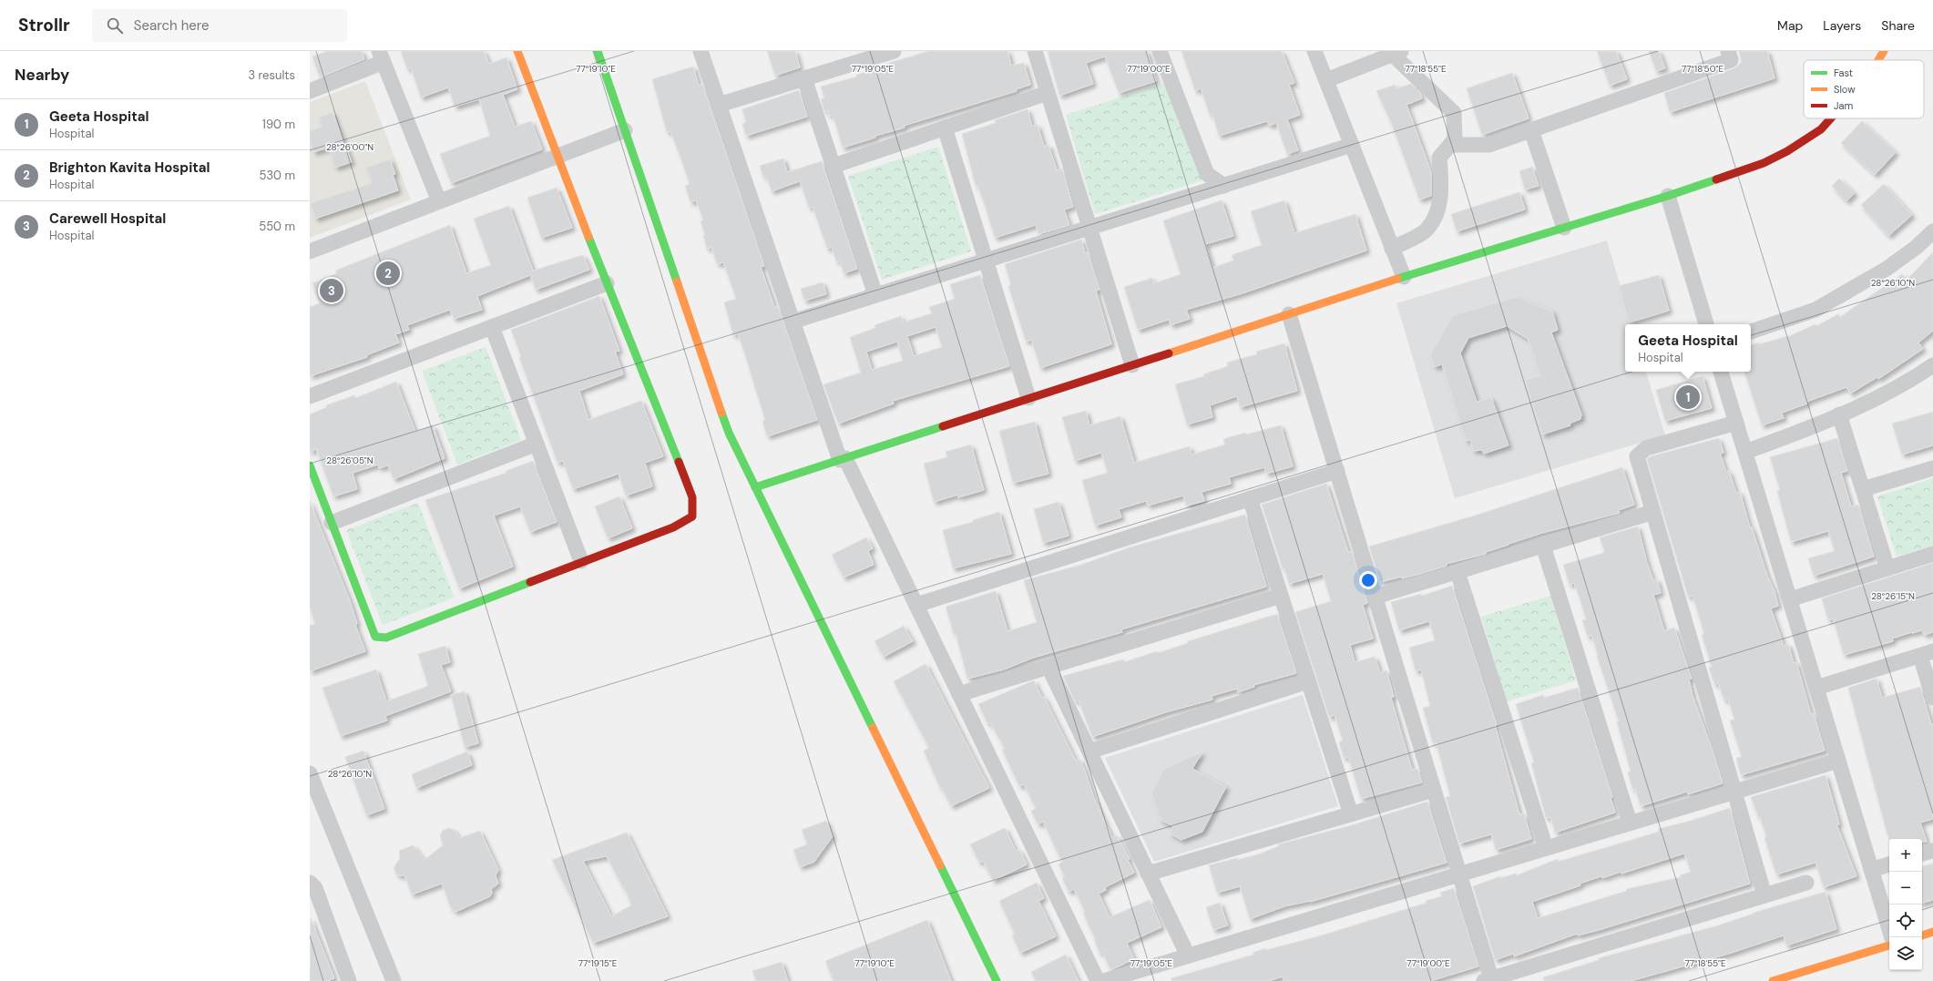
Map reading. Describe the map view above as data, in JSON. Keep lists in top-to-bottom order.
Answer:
{
  "legend": ["Fast", "Slow", "Jam"],
  "page": {
    "header": "Strollr",
    "search": "Search here",
    "nav": ["Map", "Layers", "Share"],
    "heading": ["Nearby", "3 results"],
    "list": [
      {
        "mark": "1",
        "name": "Geeta Hospital",
        "note": "Hospital",
        "value": "190 m"
      },
      {
        "mark": "2",
        "name": "Brighton Kavita Hospital",
        "note": "Hospital",
        "value": "530 m"
      },
      {
        "mark": "3",
        "name": "Carewell Hospital",
        "note": "Hospital",
        "value": "550 m"
      }
    ],
    "pins": ["2", "3", "1"],
    "popup": ["Geeta Hospital", "Hospital"],
    "map_buttons": ["+", "−"]
  },
  "coordinates": [
    "77°19'10\"E",
    "77°19'05\"E",
    "77°19'00\"E",
    "77°18'55\"E",
    "77°18'50\"E",
    "28°26'00\"N",
    "28°26'10\"N",
    "28°26'05\"N",
    "28°26'15\"N",
    "77°19'15\"E"
  ]
}
